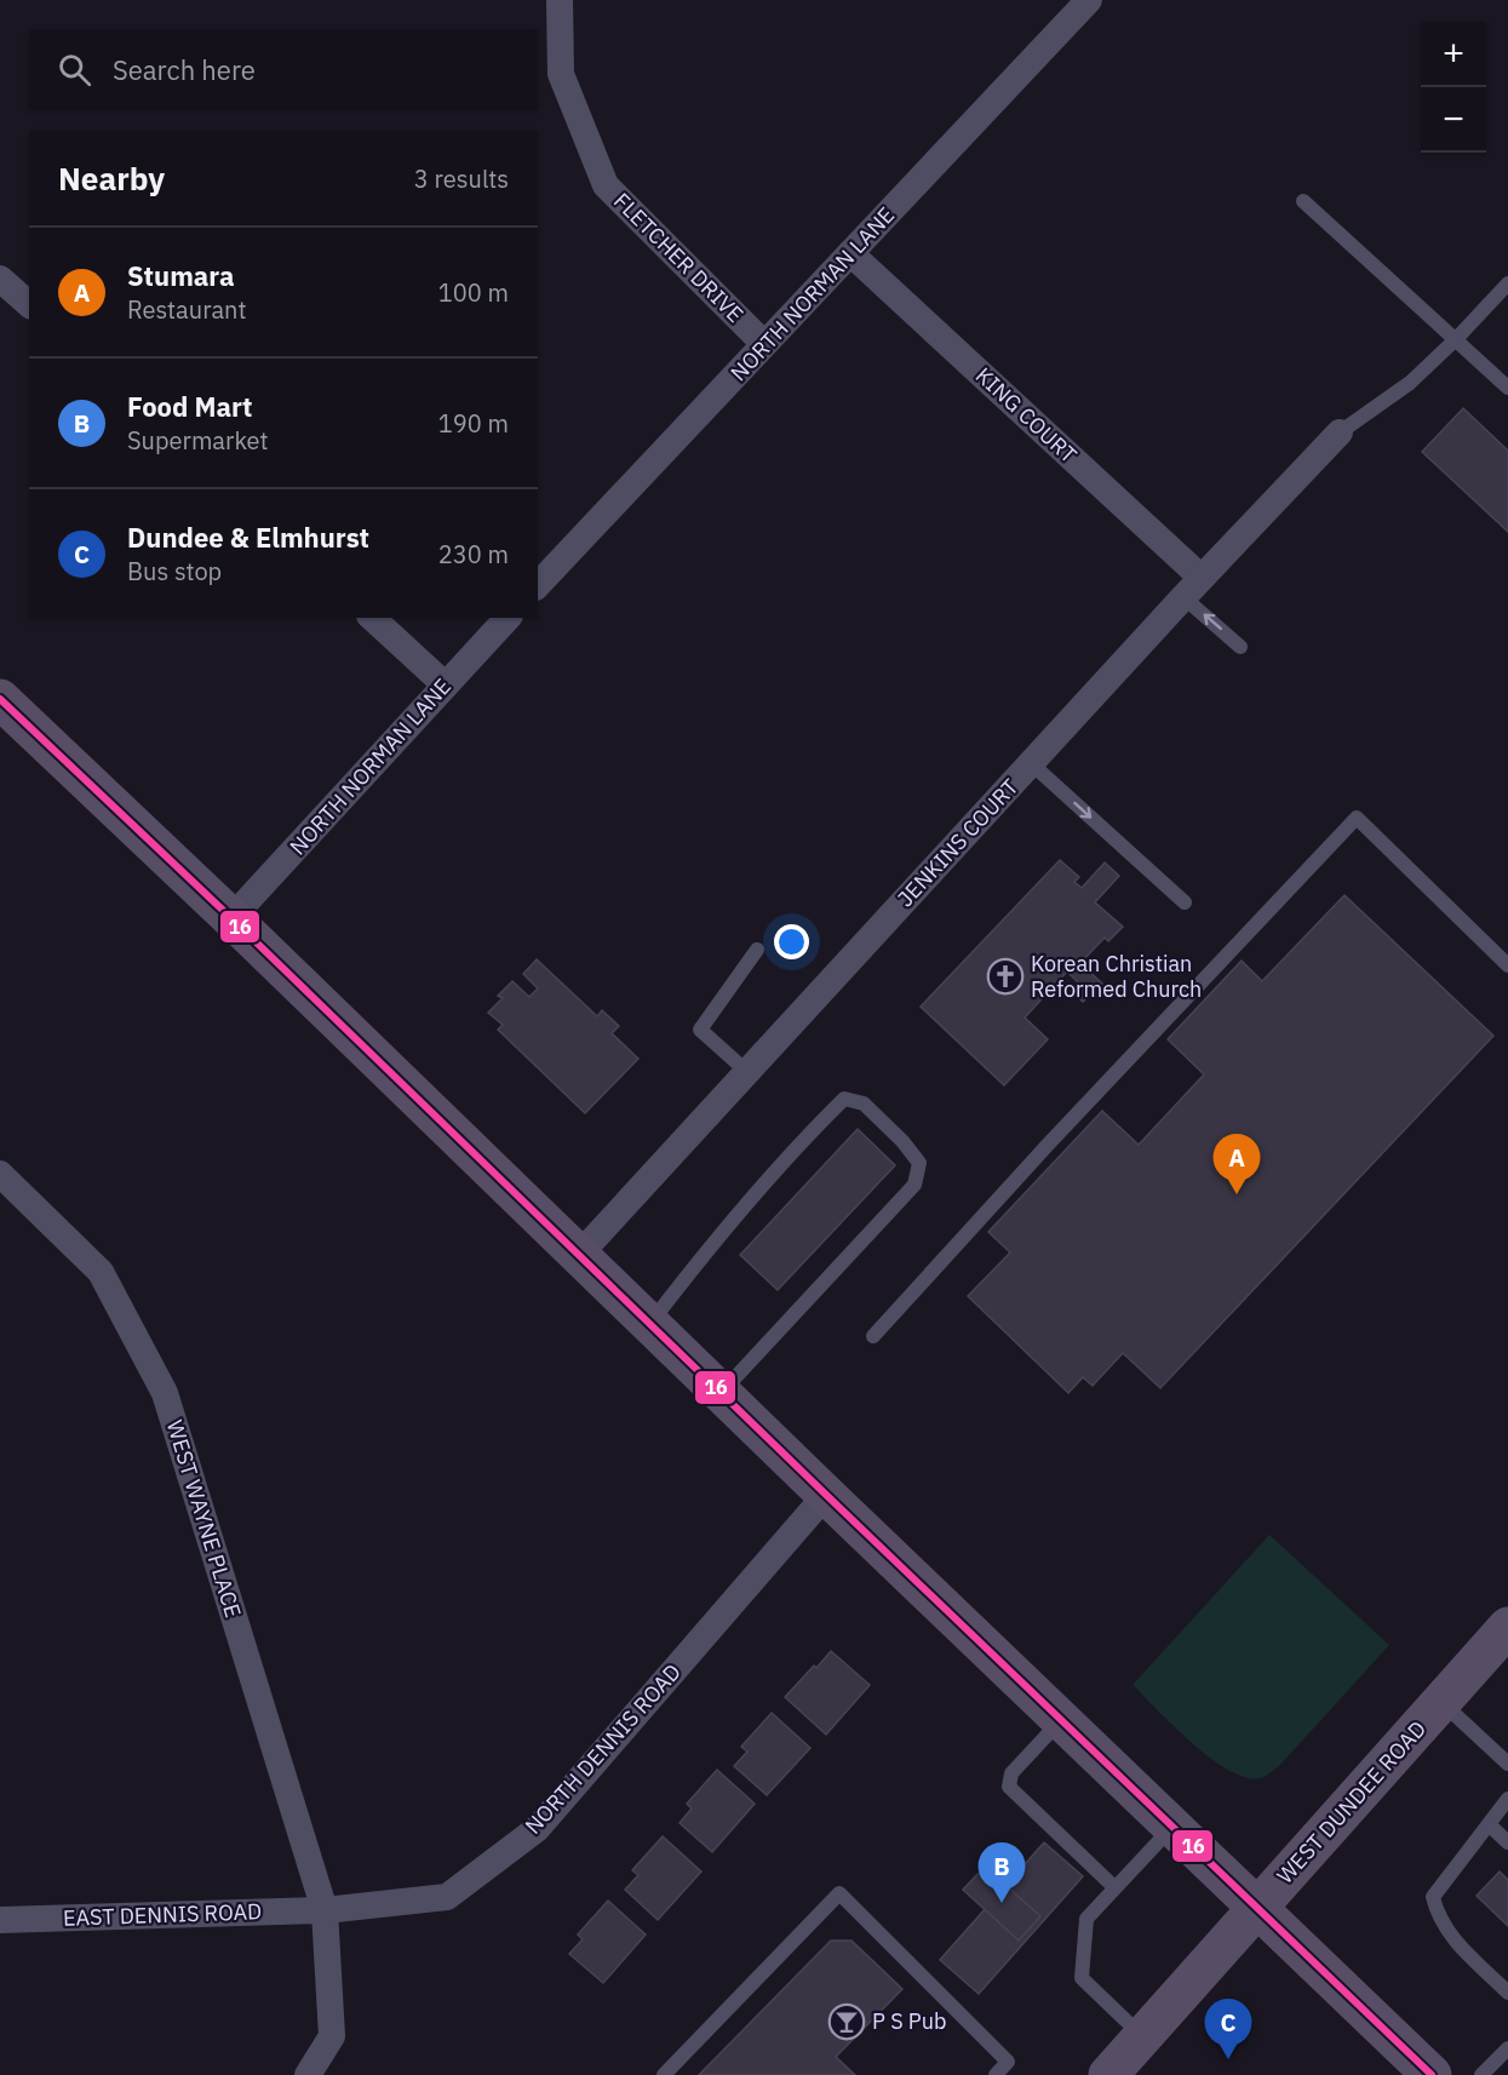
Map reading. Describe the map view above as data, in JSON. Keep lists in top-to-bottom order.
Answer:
{
  "streets": {
    "main road": ["WEST DUNDEE ROAD"],
    "street": [
      "FLETCHER DRIVE",
      "NORTH NORMAN LANE",
      "KING COURT",
      "JENKINS COURT",
      "WEST WAYNE PLACE",
      "NORTH DENNIS ROAD",
      "EAST DENNIS ROAD"
    ]
  },
  "crossings": [
    ["FLETCHER DRIVE", "NORTH NORMAN LANE"],
    ["NORTH NORMAN LANE", "KING COURT"],
    ["KING COURT", "JENKINS COURT"],
    ["WEST WAYNE PLACE", "NORTH DENNIS ROAD"],
    ["WEST WAYNE PLACE", "EAST DENNIS ROAD"],
    ["NORTH DENNIS ROAD", "EAST DENNIS ROAD"]
  ],
  "places": {
    "church": ["Korean Christian Reformed Church"],
    "bar": ["P S Pub"]
  },
  "lines": ["transit line 16"],
  "page": {
    "map_buttons": ["+", "−"],
    "search": "Search here",
    "heading": ["Nearby", "3 results"],
    "list": [
      {
        "mark": "A",
        "name": "Stumara",
        "note": "Restaurant",
        "value": "100 m"
      },
      {
        "mark": "B",
        "name": "Food Mart",
        "note": "Supermarket",
        "value": "190 m"
      },
      {
        "mark": "C",
        "name": "Dundee & Elmhurst",
        "note": "Bus stop",
        "value": "230 m"
      }
    ],
    "pins": ["A", "B", "C"]
  }
}
